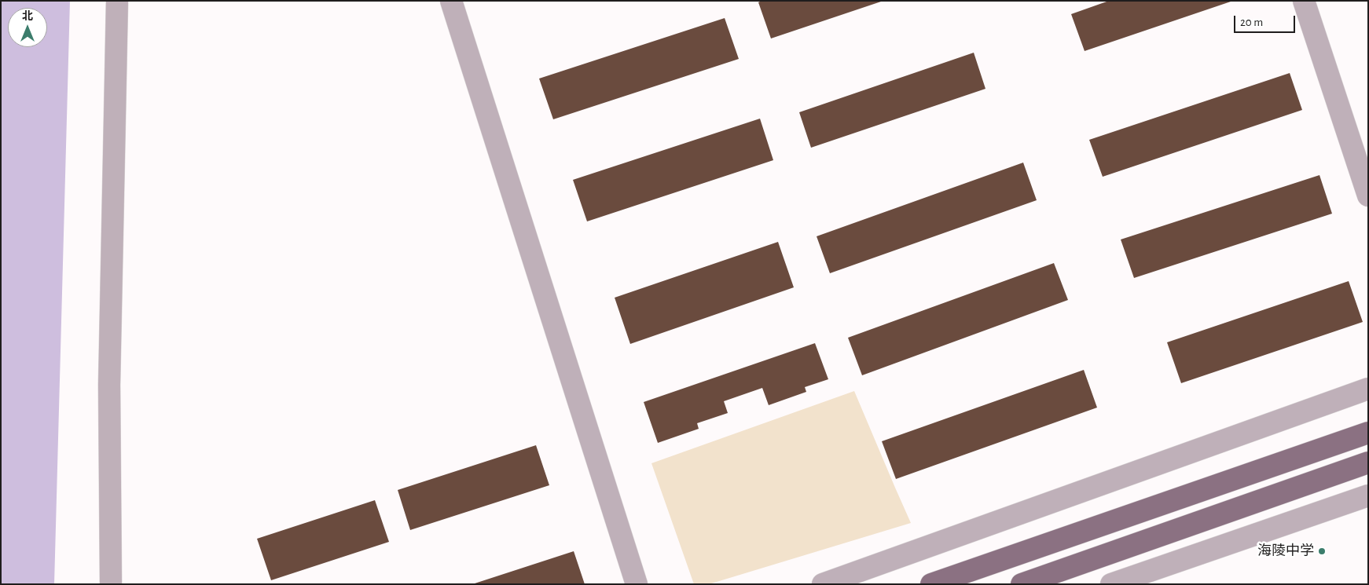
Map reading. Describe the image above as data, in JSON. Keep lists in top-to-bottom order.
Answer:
{
  "places": ["海陵中学"],
  "scale_bar": "20 m",
  "north": "top"
}
